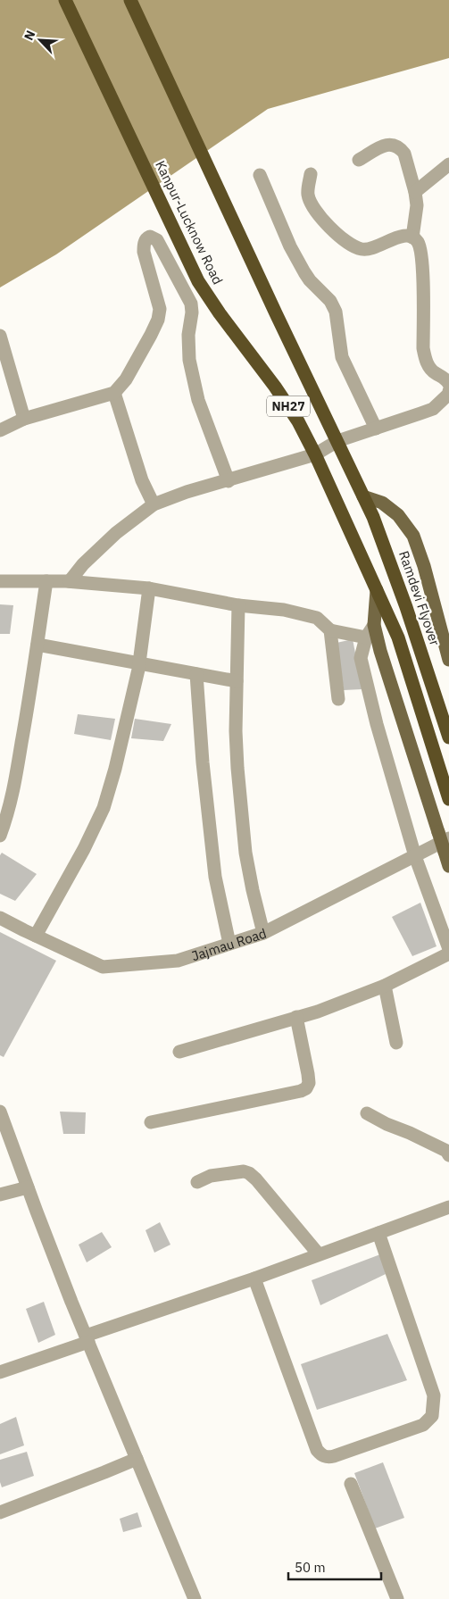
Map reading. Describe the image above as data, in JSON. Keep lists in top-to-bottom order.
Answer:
{
  "streets": {
    "highway": ["Kanpur-Lucknow Road", "NH27", "Ramdevi Flyover"],
    "street": ["Jajmau Road"]
  },
  "crossings": [
    ["Kanpur-Lucknow Road", "NH27"],
    ["NH27", "Ramdevi Flyover"]
  ],
  "scale_bar": "50 m",
  "north": "top left"
}
